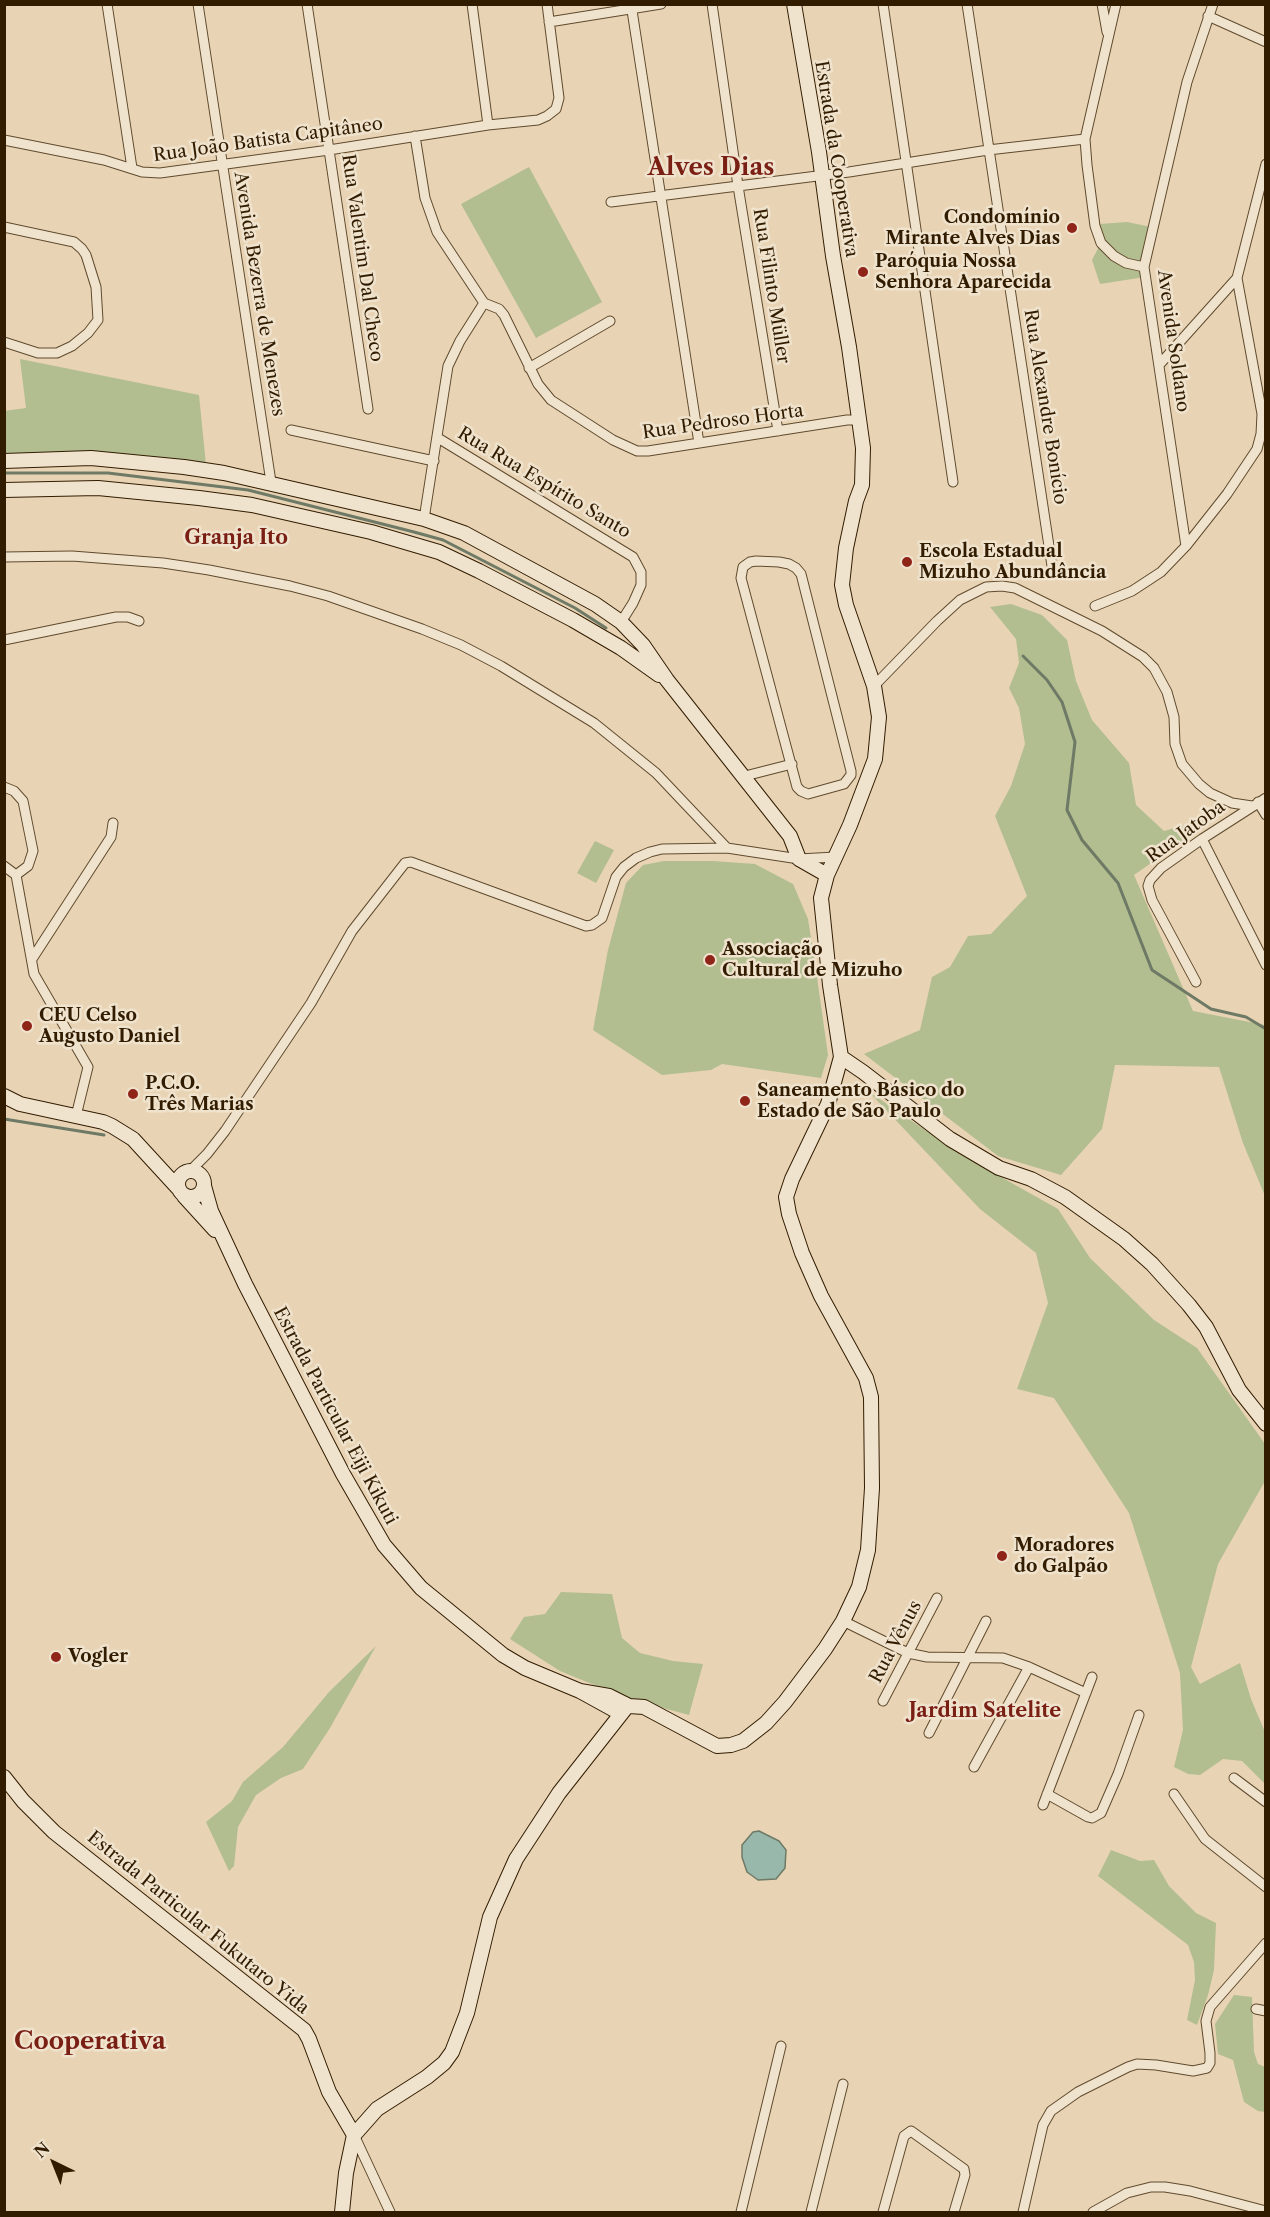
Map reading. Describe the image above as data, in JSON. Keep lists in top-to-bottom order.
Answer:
{
  "streets": {
    "street": [
      "Rua João Batista Capitâneo",
      "Estrada da Cooperativa",
      "Rua Valentim Dal Checo",
      "Rua Filinto Müller",
      "Avenida Bezerra de Menezes",
      "Avenida Soldano",
      "Rua Alexandre Bonício",
      "Rua Pedroso Horta",
      "Rua Rua Espírito Santo",
      "Rua Jatoba",
      "Estrada Particular Eiji Kikuti",
      "Rua Vênus",
      "Estrada Particular Fukutaro Yida"
    ]
  },
  "crossings": [
    ["Rua João Batista Capitâneo", "Rua Valentim Dal Checo"],
    ["Rua João Batista Capitâneo", "Avenida Bezerra de Menezes"],
    ["Rua João Batista Capitâneo", "Rua Pedroso Horta"],
    ["Estrada da Cooperativa", "Rua Pedroso Horta"],
    ["Estrada da Cooperativa", "Estrada Particular Eiji Kikuti"],
    ["Rua Filinto Müller", "Rua Pedroso Horta"]
  ],
  "districts": [
    "Alves Dias",
    "Granja Ito",
    "Jardim Satelite",
    "Cooperativa"
  ],
  "places": [
    "Condomínio Mirante Alves Dias",
    "Paróquia Nossa Senhora Aparecida",
    "Escola Estadual Mizuho Abundância",
    "Associação Cultural de Mizuho",
    "CEU Celso Augusto Daniel",
    "P.C.O. Três Marias",
    "Saneamento Básico do Estado de São Paulo",
    "Moradores do Galpão",
    "Vogler"
  ],
  "north": "top left"
}
